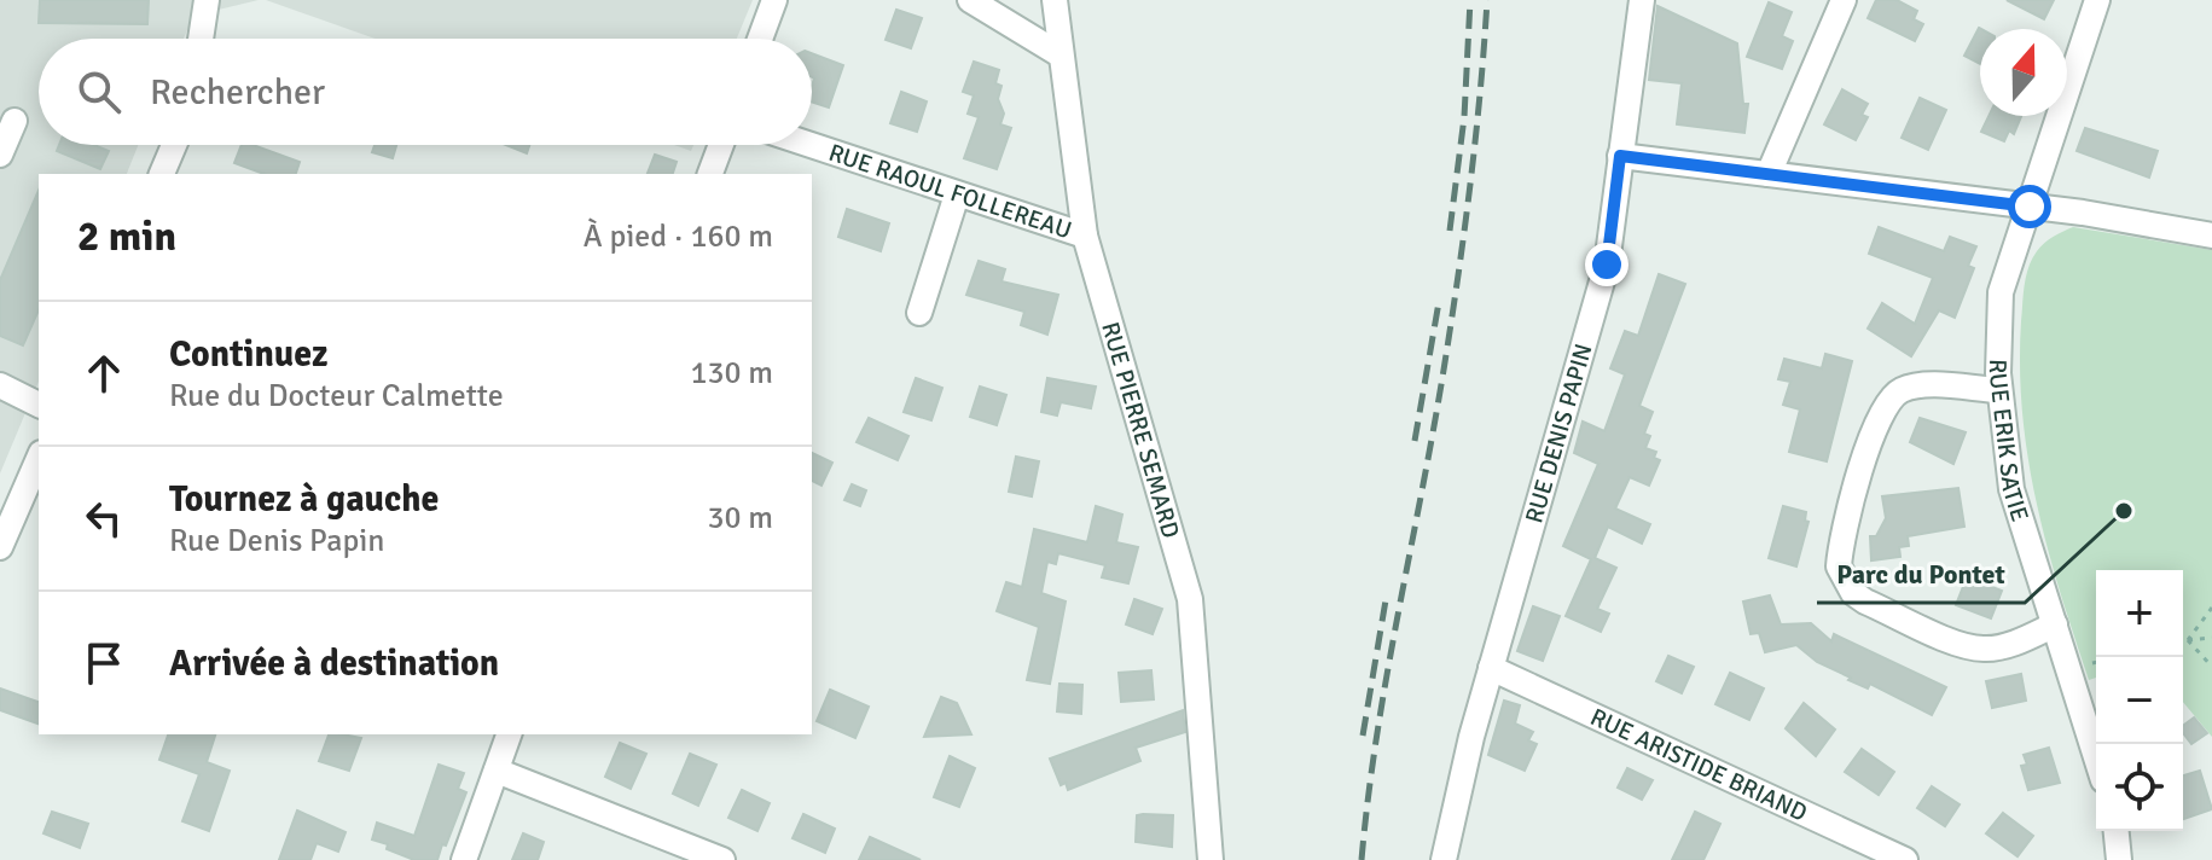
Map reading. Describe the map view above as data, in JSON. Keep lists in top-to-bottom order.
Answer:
{
  "streets": {
    "street": [
      "RUE RAOUL FOLLEREAU",
      "RUE PIERRE SEMARD",
      "RUE DENIS PAPIN",
      "RUE ERIK SATIE",
      "RUE ARISTIDE BRIAND"
    ]
  },
  "crossings": [
    ["RUE RAOUL FOLLEREAU", "RUE PIERRE SEMARD"],
    ["RUE DENIS PAPIN", "RUE ARISTIDE BRIAND"]
  ],
  "places": ["Parc du Pontet"],
  "north": "top",
  "page": {
    "search": "Rechercher",
    "heading": ["2 min", "À pied · 160 m"],
    "list": [
      ["Continuez", "Rue du Docteur Calmette", "130 m"],
      ["Tournez à gauche", "Rue Denis Papin", "30 m"],
      "Arrivée à destination"
    ],
    "map_buttons": ["+", "−"]
  }
}
